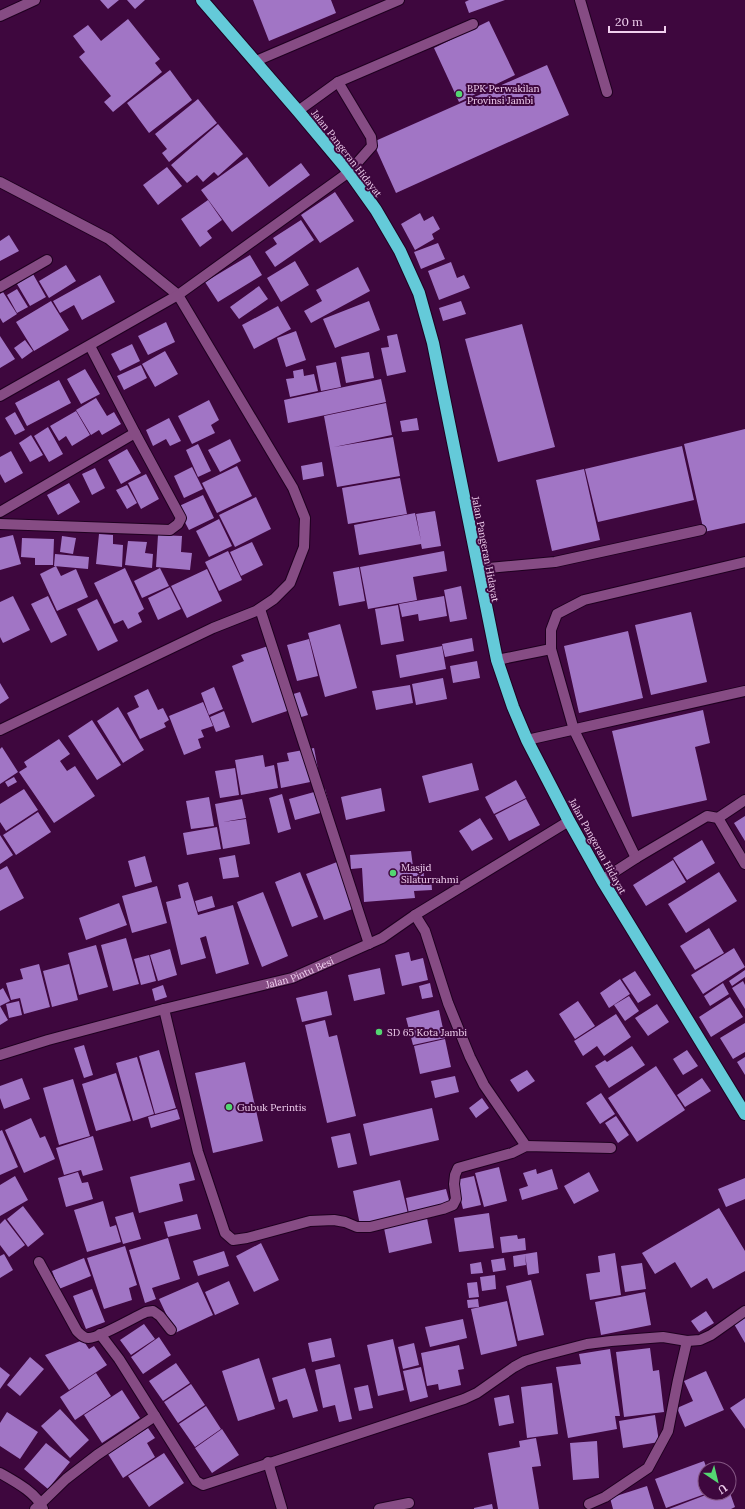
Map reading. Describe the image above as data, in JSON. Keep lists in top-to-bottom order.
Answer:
{
  "streets": {
    "highway": ["Jalan Pangeran Hidayat"],
    "street": ["Jalan Pintu Besi"]
  },
  "crossings": [
    ["Jalan Pangeran Hidayat", "Jalan Pintu Besi"]
  ],
  "places": [
    "BPK Perwakilan Provinsi Jambi",
    "Masjid Silaturrahmi",
    "SD 65 Kota Jambi",
    "Gubuk Perintis"
  ],
  "scale_bar": "20 m",
  "north": "bottom right"
}
